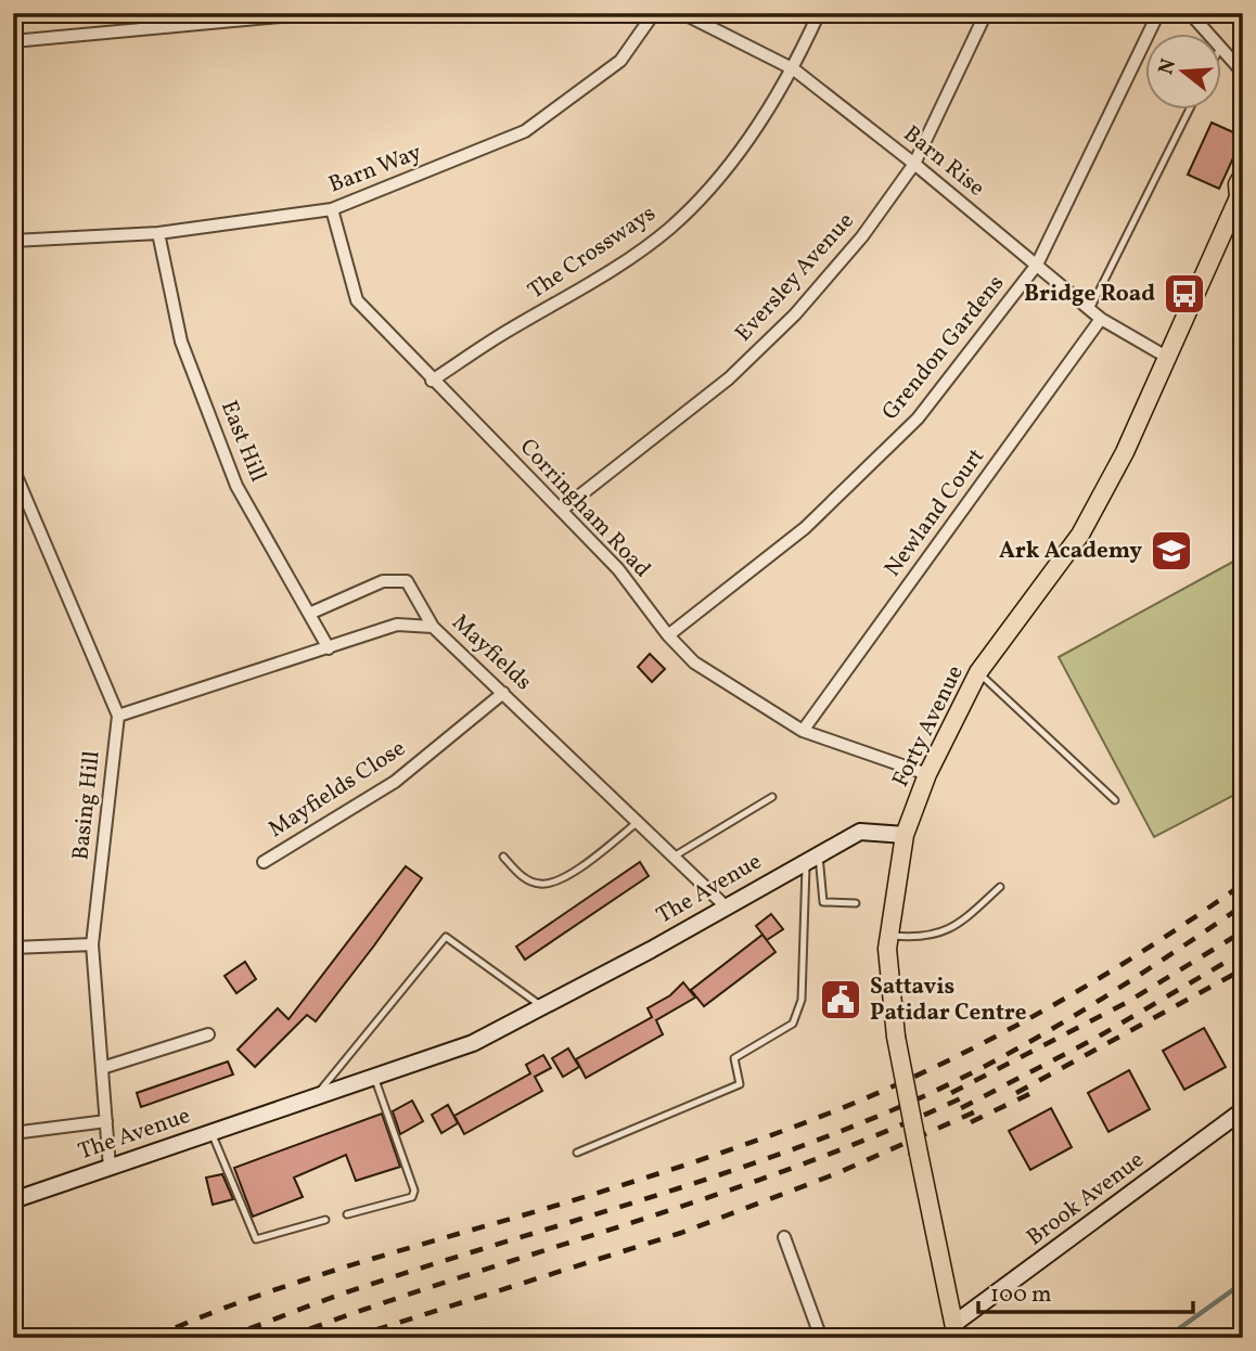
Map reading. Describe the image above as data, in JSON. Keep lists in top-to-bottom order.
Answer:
{
  "streets": {
    "main road": ["Forty Avenue"],
    "street": [
      "Barn Rise",
      "Barn Way",
      "The Crossways",
      "Eversley Avenue",
      "Grendon Gardens",
      "East Hill",
      "Corringham Road",
      "Newland Court",
      "Mayfields",
      "Mayfields Close",
      "Basing Hill",
      "The Avenue",
      "Brook Avenue"
    ]
  },
  "crossings": [
    ["Barn Rise", "The Crossways"],
    ["Barn Rise", "Eversley Avenue"],
    ["Barn Rise", "Grendon Gardens"],
    ["Barn Rise", "Newland Court"],
    ["Barn Rise", "Forty Avenue"],
    ["Barn Way", "East Hill"],
    ["Barn Way", "Corringham Road"],
    ["The Crossways", "Corringham Road"],
    ["Eversley Avenue", "Corringham Road"],
    ["Grendon Gardens", "Corringham Road"],
    ["East Hill", "Mayfields"],
    ["Corringham Road", "Newland Court"],
    ["Corringham Road", "Forty Avenue"],
    ["Mayfields", "Mayfields Close"],
    ["Mayfields", "Basing Hill"],
    ["Mayfields", "The Avenue"],
    ["Forty Avenue", "The Avenue"],
    ["Forty Avenue", "Brook Avenue"],
    ["Basing Hill", "The Avenue"]
  ],
  "places": {
    "bus stop": ["Bridge Road"],
    "school or university": ["Ark Academy"],
    "public building": ["Sattavis Patidar Centre"]
  },
  "scale_bar": "100 m",
  "north": "left"
}
